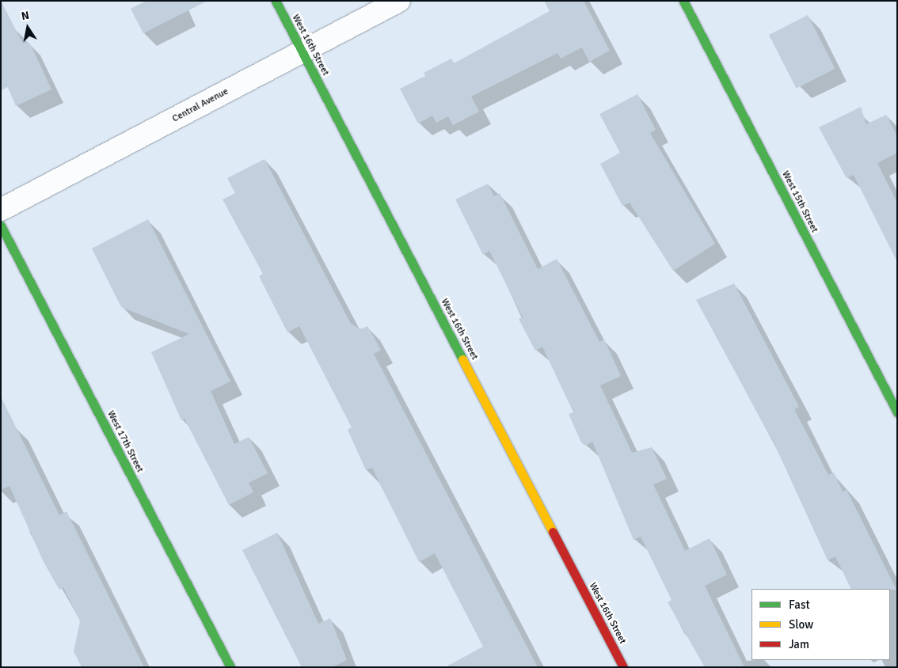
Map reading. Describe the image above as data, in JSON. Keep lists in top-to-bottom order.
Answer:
{
  "streets": {
    "street": [
      "West 16th Street",
      "Central Avenue",
      "West 15th Street",
      "West 17th Street"
    ]
  },
  "crossings": [
    ["West 16th Street", "Central Avenue"]
  ],
  "legend": ["Fast", "Slow", "Jam"],
  "north": "top"
}
